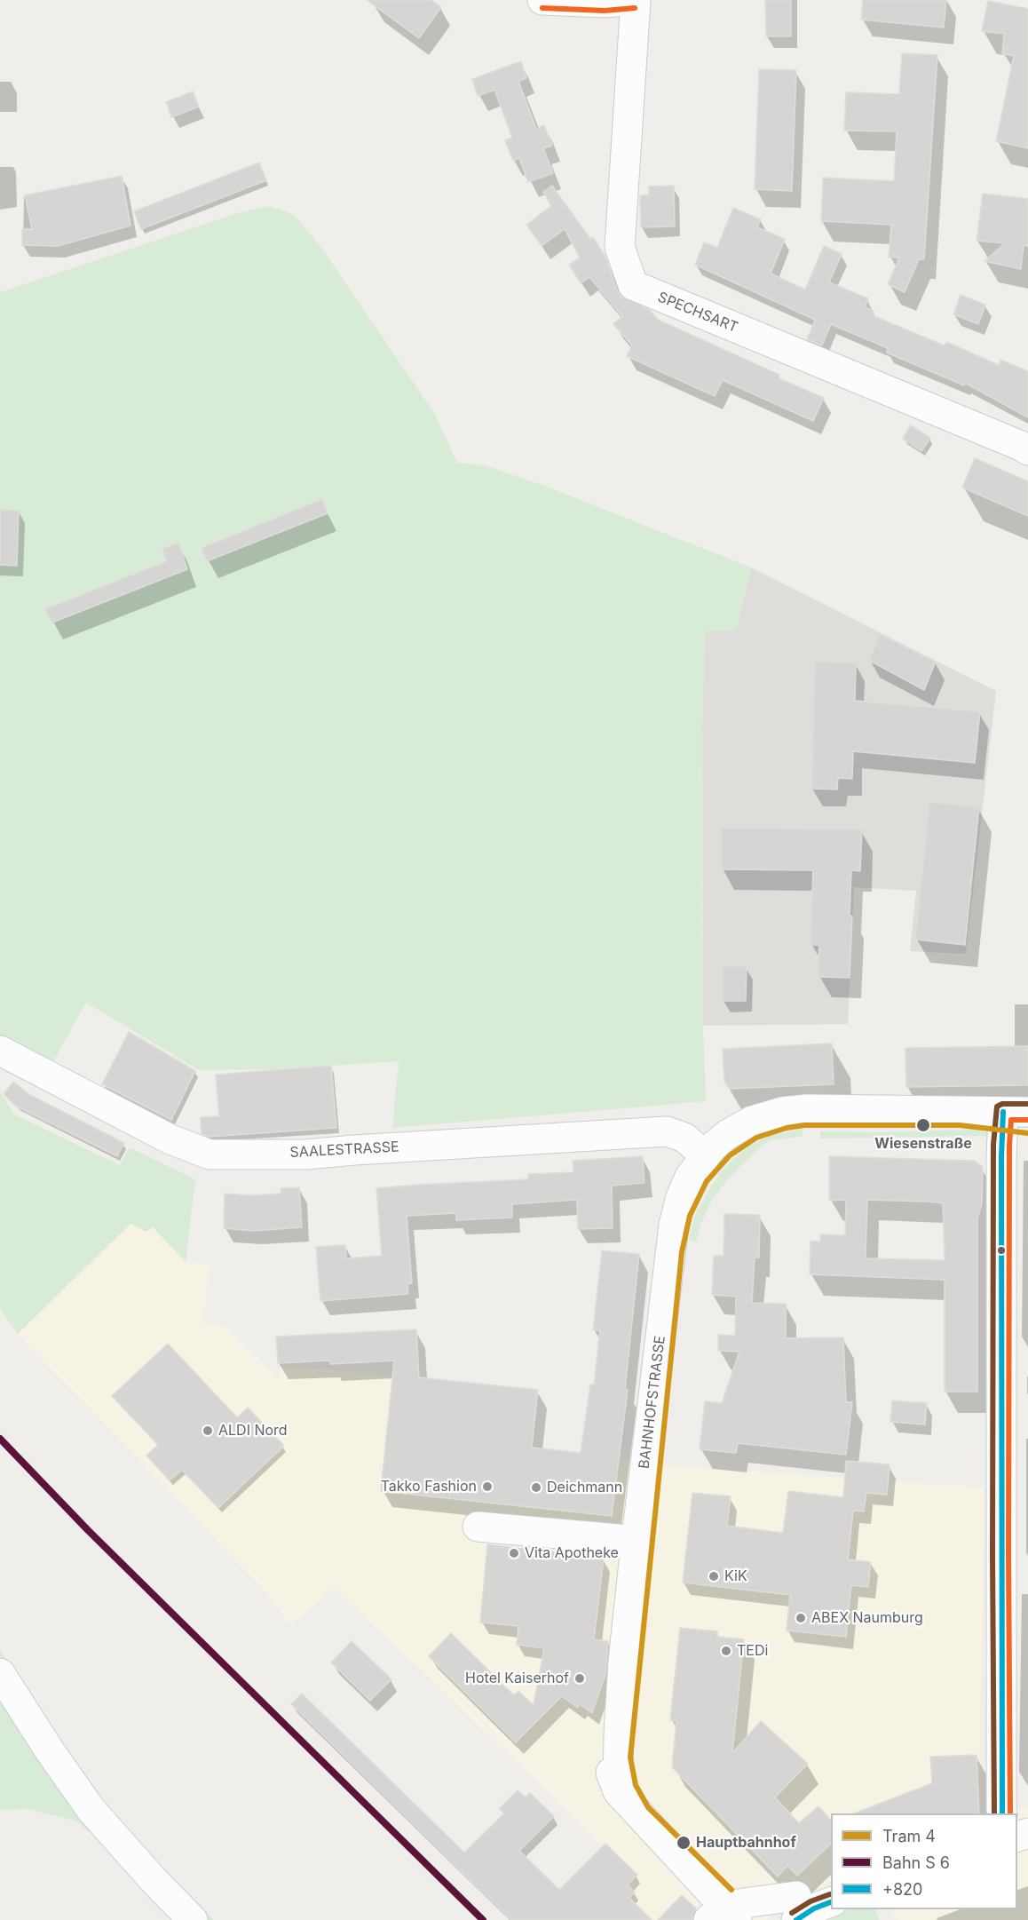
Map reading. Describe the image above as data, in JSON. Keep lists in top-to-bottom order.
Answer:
{
  "streets": {
    "street": ["SPECHSART", "SAALESTRASSE", "BAHNHOFSTRASSE"]
  },
  "crossings": [
    ["SAALESTRASSE", "BAHNHOFSTRASSE"]
  ],
  "places": [
    "Wiesenstraße",
    "ALDI Nord",
    "Takko Fashion",
    "Deichmann",
    "Vita Apotheke",
    "KiK",
    "ABEX Naumburg",
    "TEDi",
    "Hotel Kaiserhof",
    "Hauptbahnhof"
  ],
  "lines": ["transit line +820", "tram line 4"],
  "legend": ["Tram 4", "Bahn S 6", "+820"]
}
